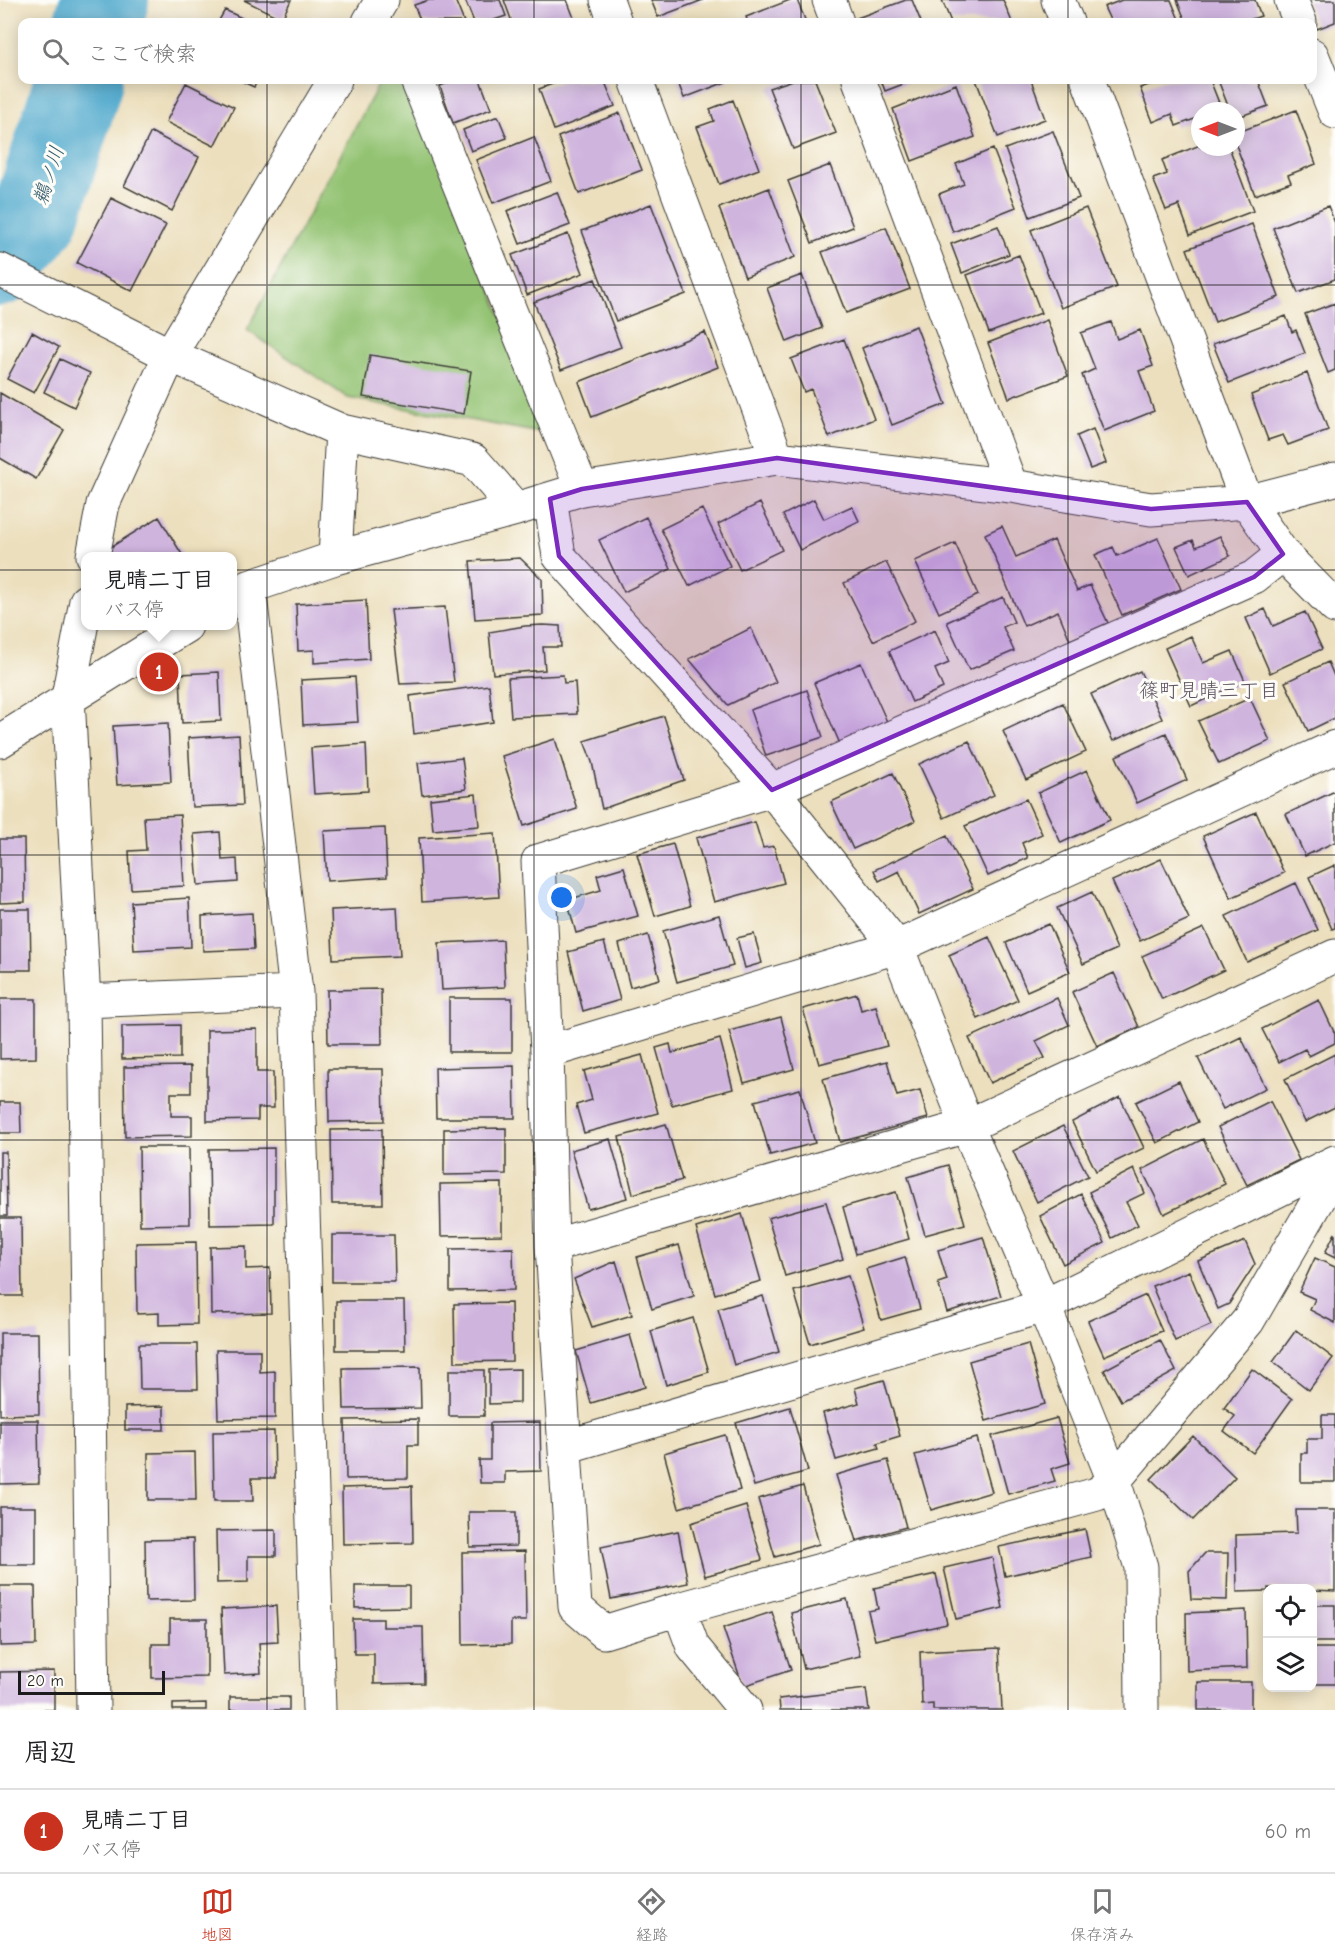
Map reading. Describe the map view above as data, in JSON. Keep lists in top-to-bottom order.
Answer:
{
  "districts": ["篠町見晴三丁目"],
  "water": ["鵜ノ川"],
  "scale_bar": "20 m",
  "north": "left",
  "page": {
    "search": "ここで検索",
    "popup": ["見晴二丁目", "バス停"],
    "pins": "1",
    "scale": "20 m",
    "heading": "周辺",
    "list": [
      {
        "mark": "1",
        "name": "見晴二丁目",
        "note": "バス停",
        "value": "60 m"
      }
    ],
    "nav": ["地図", "経路", "保存済み"]
  }
}
